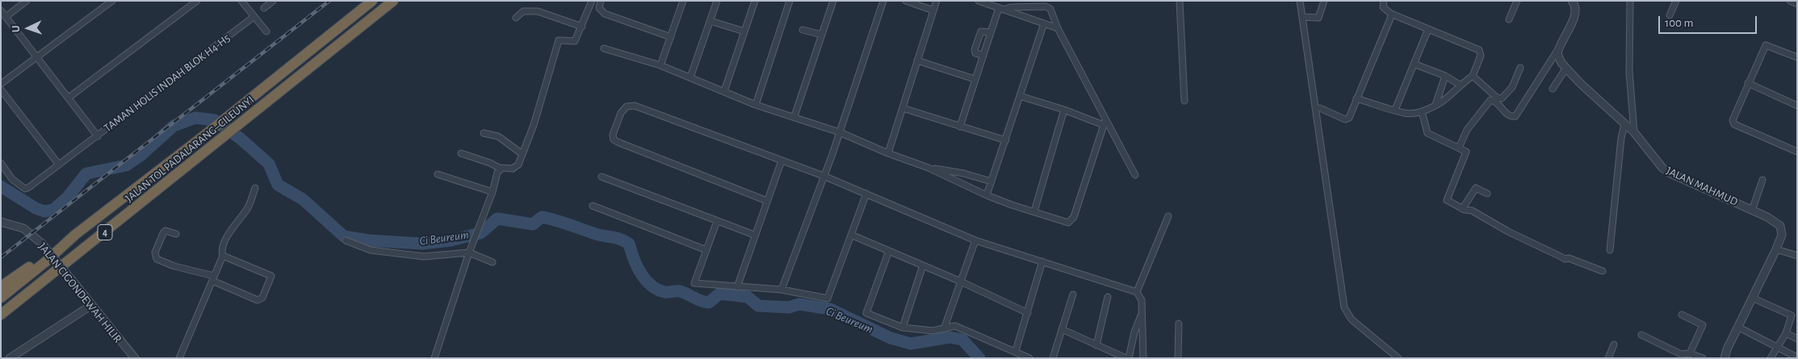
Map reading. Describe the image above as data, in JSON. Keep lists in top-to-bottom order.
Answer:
{
  "streets": {
    "highway": ["JALAN TOL PADALARANG–CILEUNYI", "4"],
    "street": ["TAMAN HOLIS INDAH BLOK H4-H5", "JALAN MAHMUD", "JALAN CIGONDEWAH HILIR"]
  },
  "water": ["Ci Beureum"],
  "scale_bar": "100 m",
  "north": "left"
}
